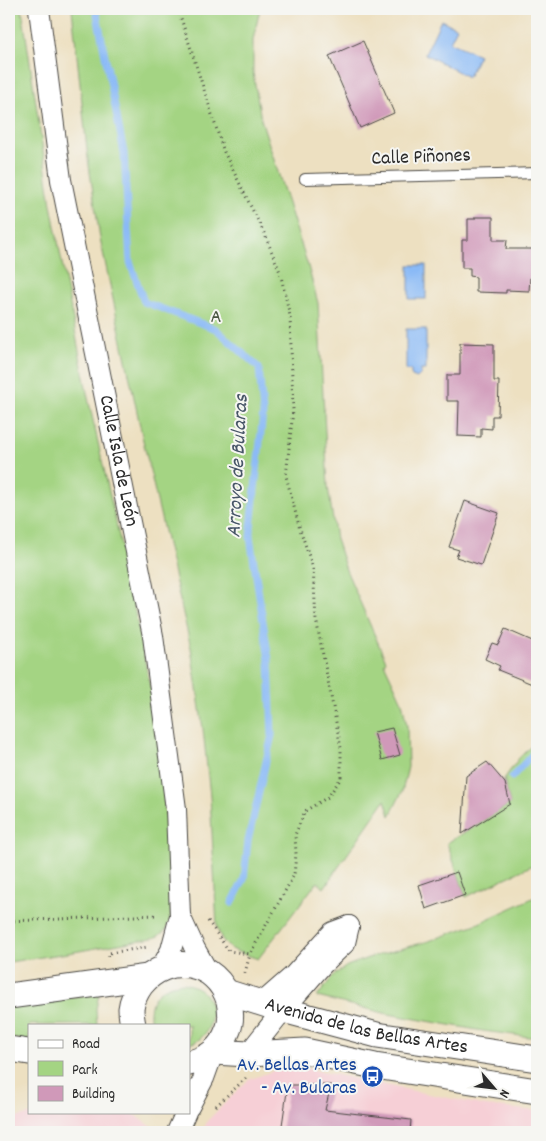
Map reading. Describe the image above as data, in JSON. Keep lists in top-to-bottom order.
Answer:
{
  "streets": {
    "street": ["Calle Isla de León", "Avenida de las Bellas Artes"],
    "lane": ["Calle Piñones"]
  },
  "water": ["Arroyo de Bularas"],
  "parks": ["A"],
  "places": {
    "bus stop": ["Av. Bellas Artes - Av. Bularas"]
  },
  "legend": ["Road", "Park", "Building"],
  "north": "bottom right"
}
